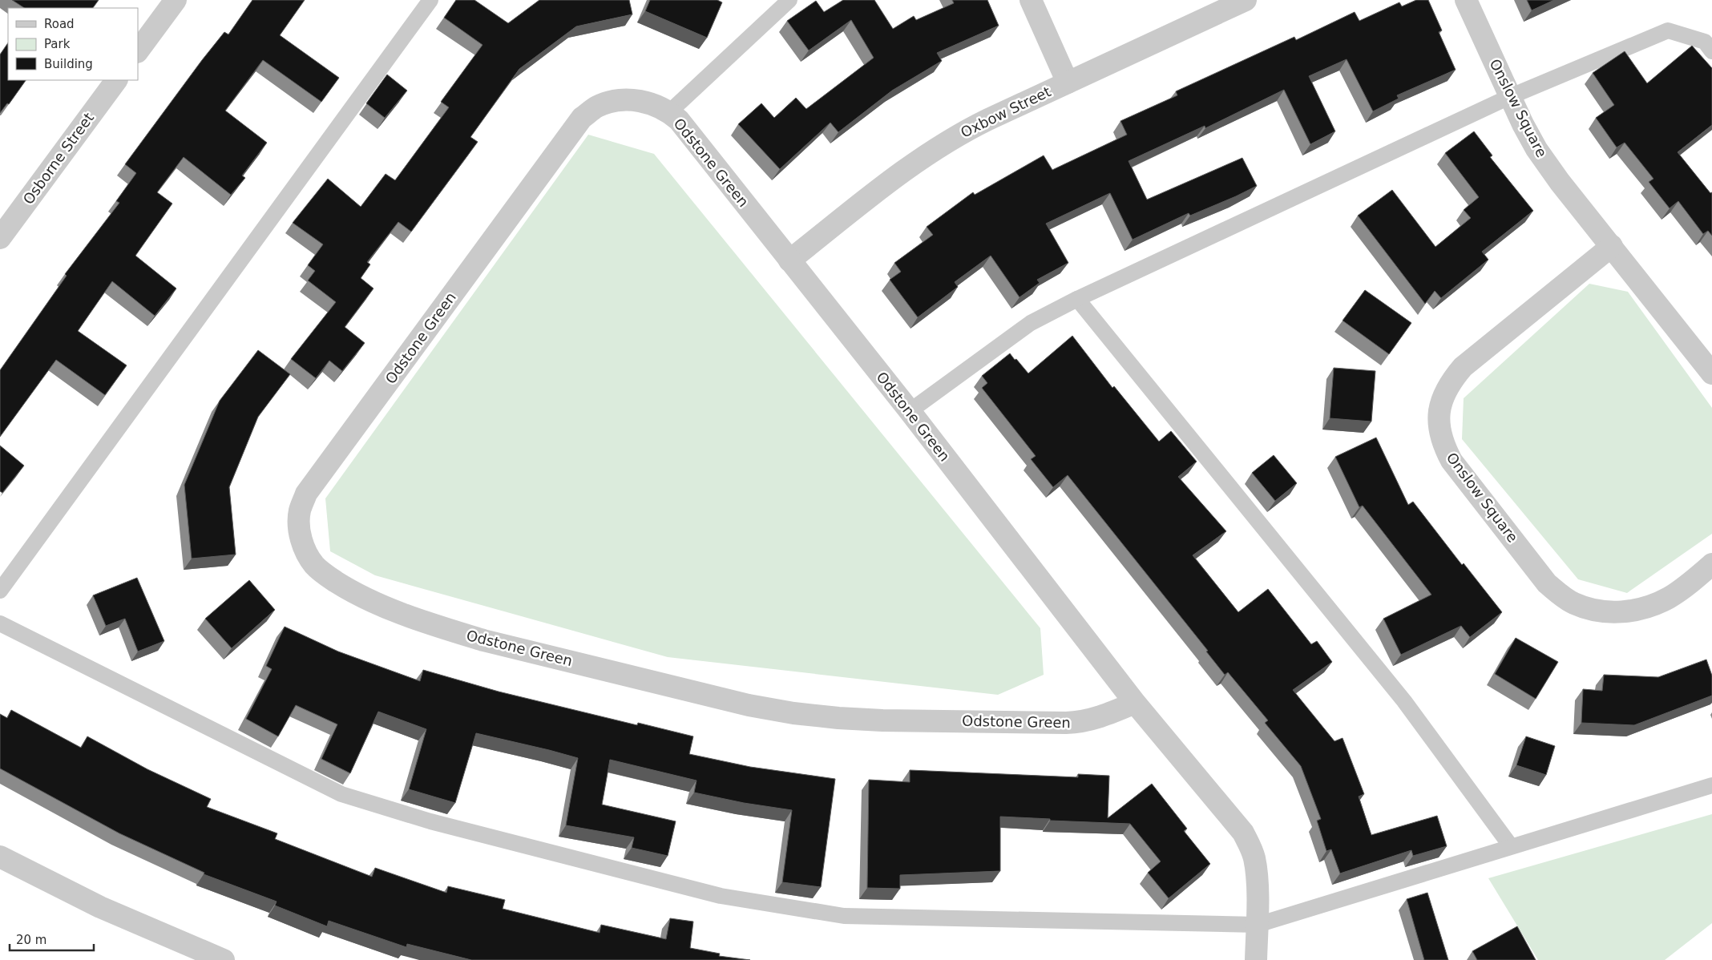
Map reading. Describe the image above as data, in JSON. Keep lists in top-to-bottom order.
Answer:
{
  "streets": {
    "street": [
      "Onslow Square",
      "Oxbow Street",
      "Osborne Street",
      "Odstone Green"
    ]
  },
  "crossings": [
    ["Oxbow Street", "Odstone Green"]
  ],
  "legend": ["Road", "Park", "Building"],
  "scale_bar": "20 m"
}
